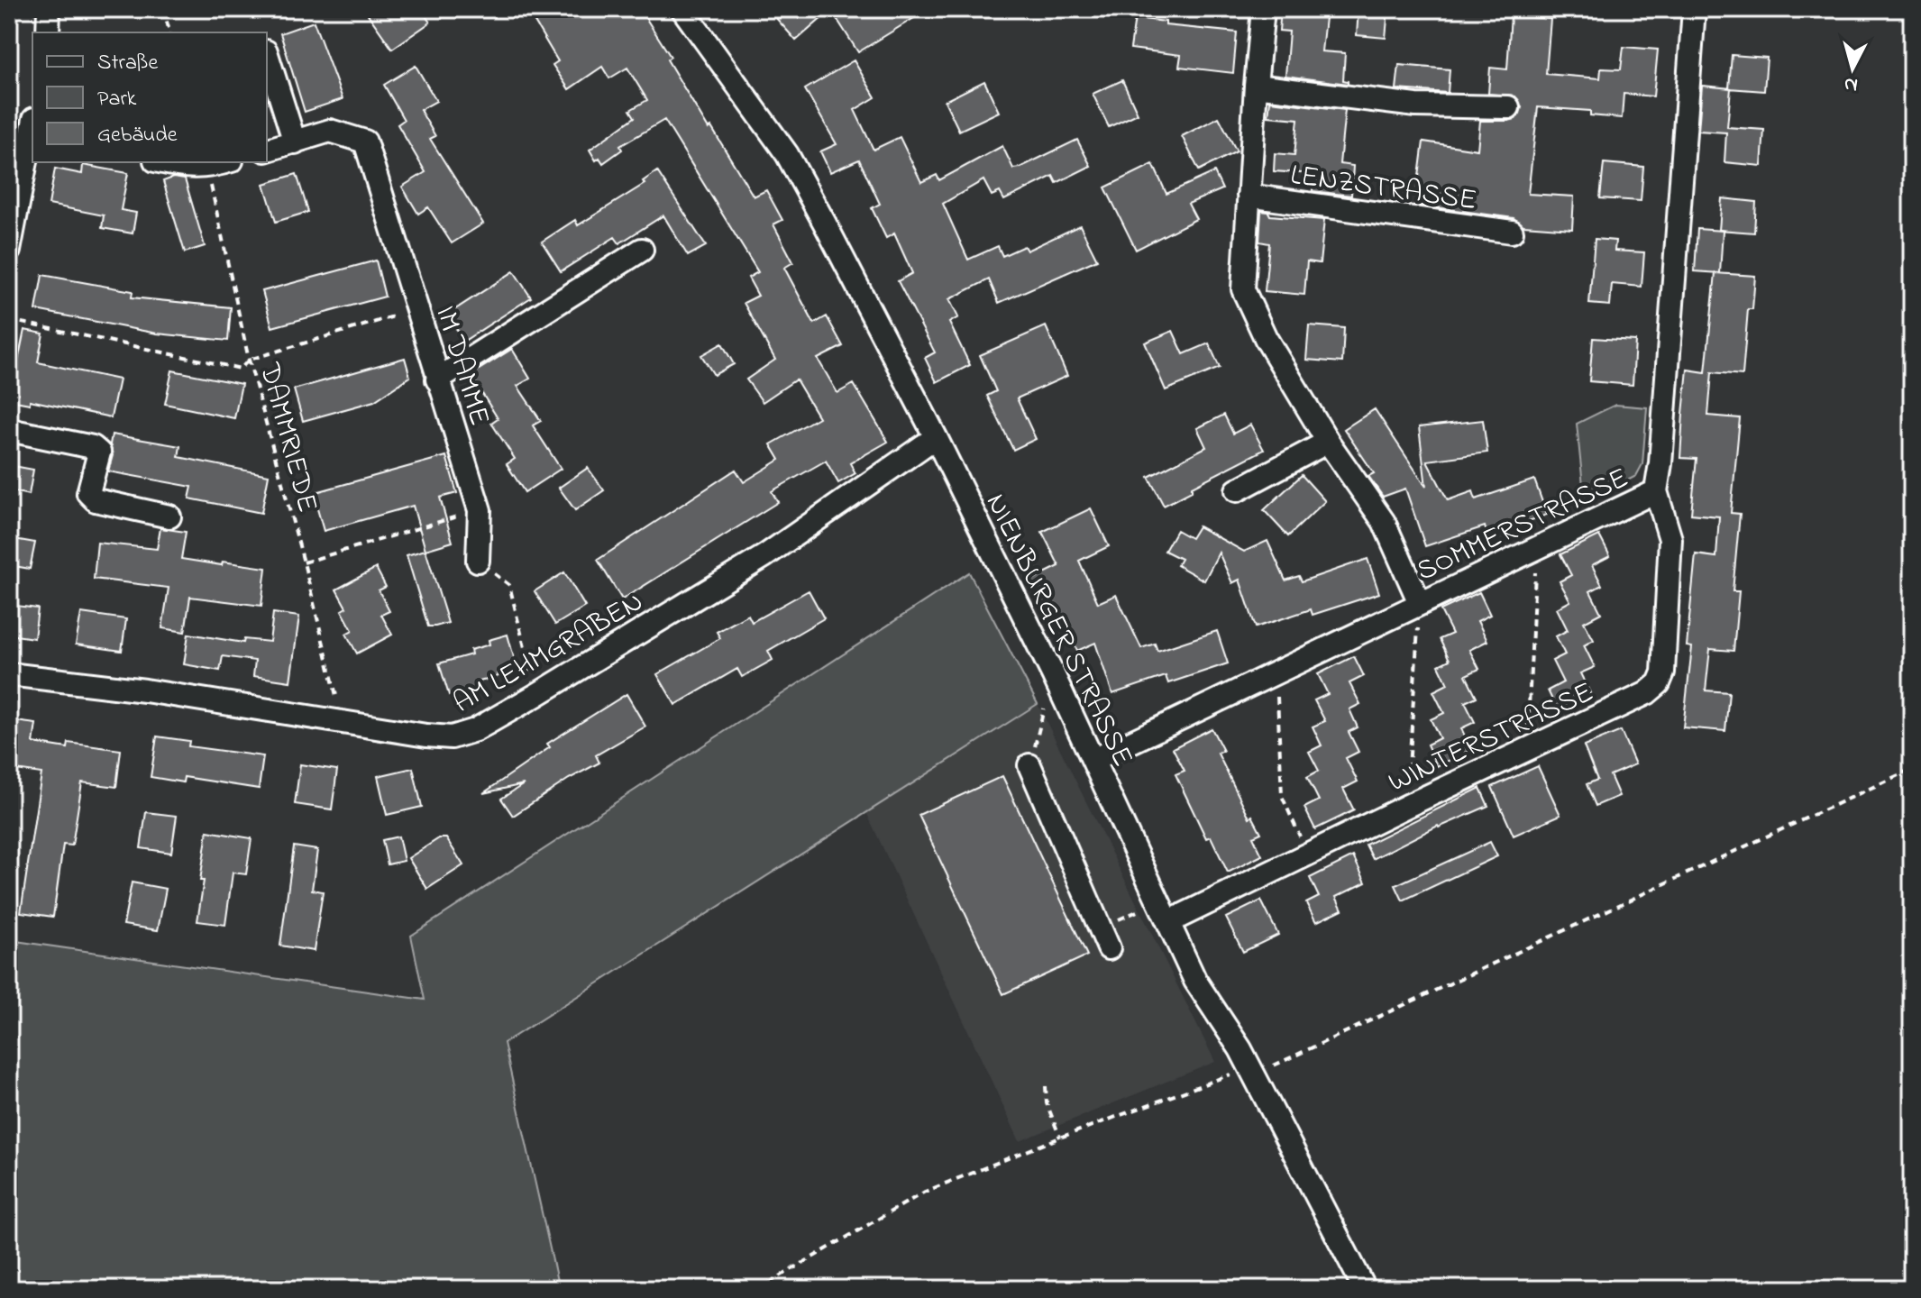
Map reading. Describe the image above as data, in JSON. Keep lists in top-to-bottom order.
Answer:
{
  "streets": {
    "street": [
      "LENZSTRASSE",
      "IM DAMME",
      "SOMMERSTRASSE",
      "NIENBURGER STRASSE",
      "AM LEHMGRABEN",
      "WINTERSTRASSE"
    ],
    "path": ["DAMMRIEDE"]
  },
  "crossings": [
    ["LENZSTRASSE", "SOMMERSTRASSE"],
    ["DAMMRIEDE", "AM LEHMGRABEN"],
    ["SOMMERSTRASSE", "NIENBURGER STRASSE"],
    ["SOMMERSTRASSE", "WINTERSTRASSE"],
    ["NIENBURGER STRASSE", "AM LEHMGRABEN"],
    ["NIENBURGER STRASSE", "WINTERSTRASSE"]
  ],
  "legend": ["Straße", "Park", "Gebäude"],
  "north": "bottom"
}
